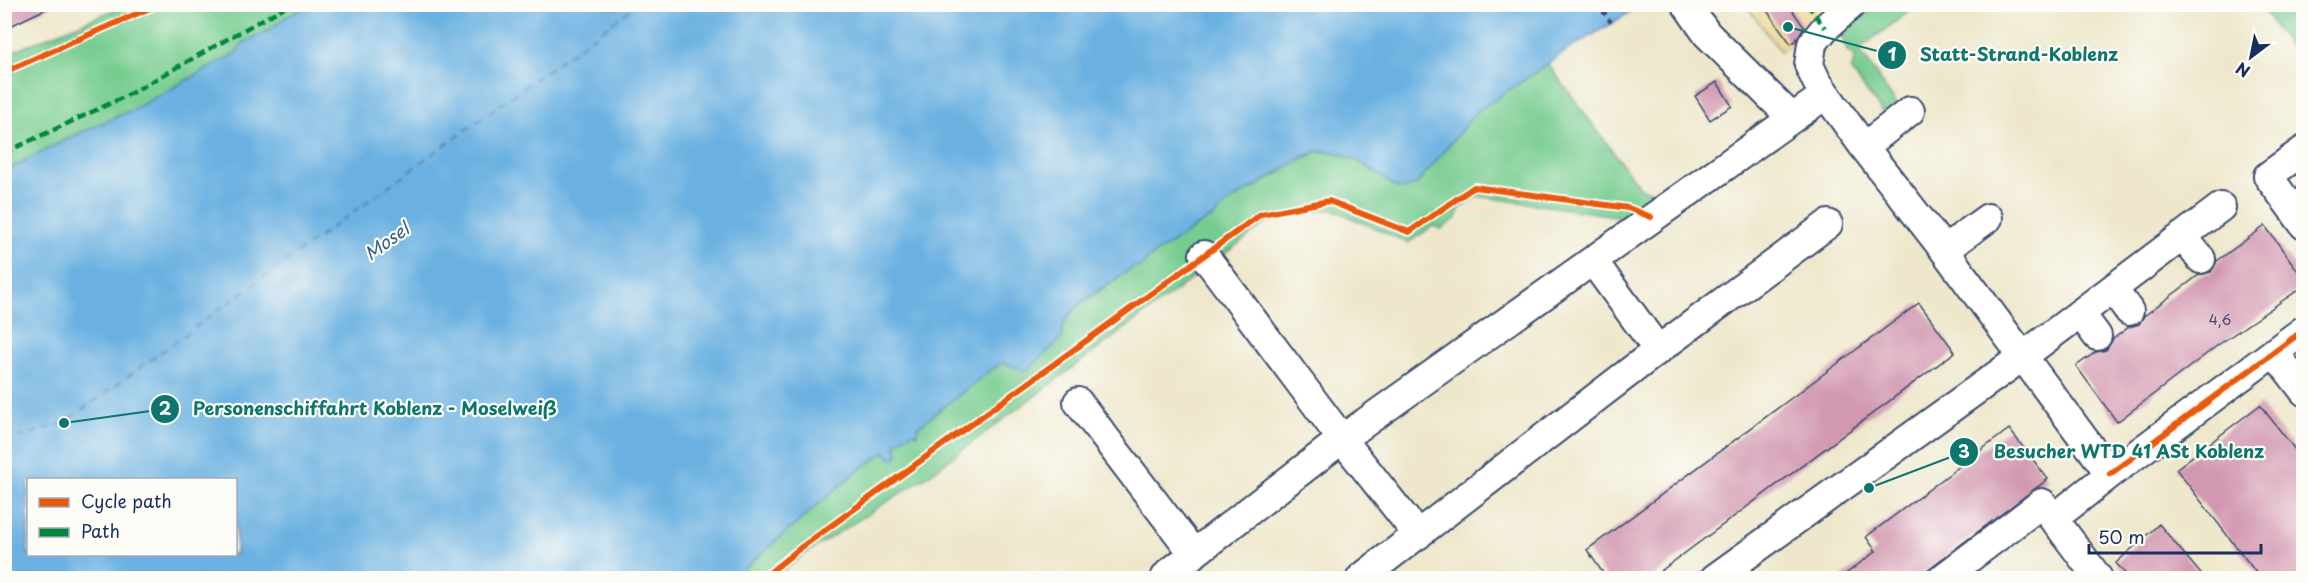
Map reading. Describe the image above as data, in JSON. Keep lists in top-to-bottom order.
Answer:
{
  "water": ["Mosel"],
  "places": ["Statt-Strand-Koblenz", "Personenschiffahrt Koblenz - Moselweiß", "Besucher WTD 41 ASt Koblenz"],
  "house_numbers": ["4,6"],
  "legend": ["Cycle path", "Path"],
  "scale_bar": "50 m",
  "north": "bottom left"
}
